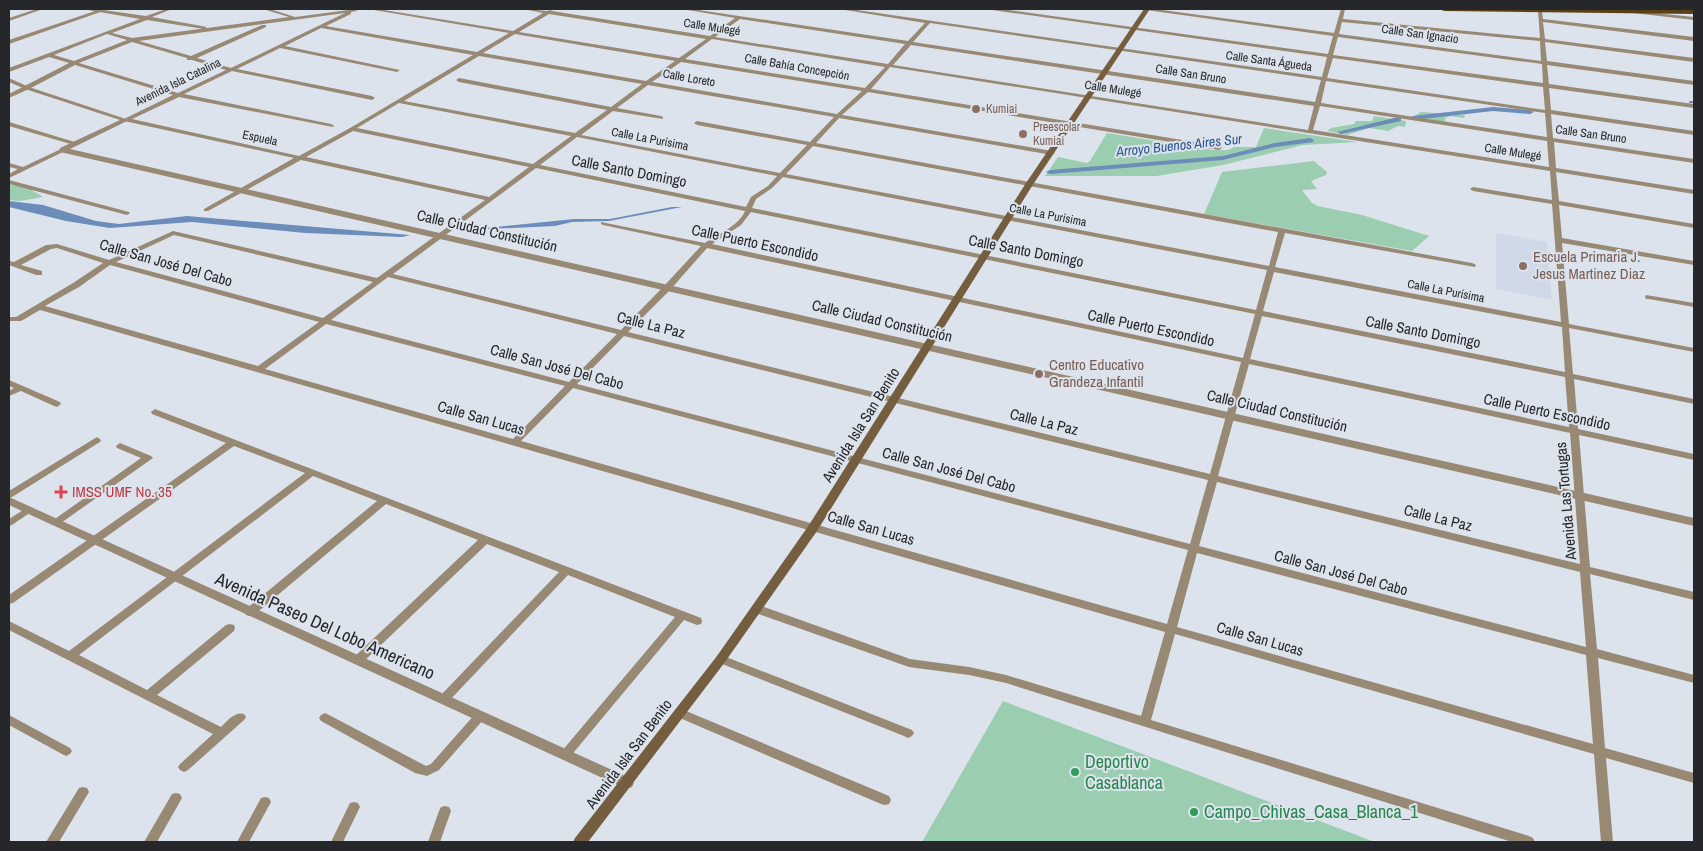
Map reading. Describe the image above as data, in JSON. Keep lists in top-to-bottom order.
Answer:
{
  "streets": {
    "main road": ["Calle San Ignacio", "Avenida Isla San Benito"],
    "street": [
      "Calle Mulegé",
      "Calle Santa Águeda",
      "Calle Bahía Concepción",
      "Calle San Bruno",
      "Calle Loreto",
      "Avenida Isla Catalina",
      "Espuela",
      "Calle La Purísima",
      "Calle Santo Domingo",
      "Calle Ciudad Constitución",
      "Calle Puerto Escondido",
      "Calle San José Del Cabo",
      "Calle La Paz",
      "Calle San Lucas",
      "Avenida Las Tortugas",
      "Avenida Paseo Del Lobo Americano"
    ]
  },
  "crossings": [
    ["Calle Mulegé", "Avenida Isla San Benito"],
    ["Calle Mulegé", "Avenida Las Tortugas"],
    ["Calle San Ignacio", "Avenida Isla San Benito"],
    ["Calle San Ignacio", "Avenida Las Tortugas"],
    ["Calle Santa Águeda", "Avenida Isla San Benito"],
    ["Calle Santa Águeda", "Avenida Las Tortugas"],
    ["Calle Bahía Concepción", "Avenida Isla San Benito"],
    ["Calle San Bruno", "Avenida Isla San Benito"],
    ["Calle San Bruno", "Avenida Las Tortugas"],
    ["Calle Loreto", "Avenida Isla Catalina"],
    ["Calle Loreto", "Avenida Isla San Benito"],
    ["Avenida Isla Catalina", "Espuela"],
    ["Avenida Isla Catalina", "Calle Ciudad Constitución"],
    ["Calle La Purísima", "Avenida Isla San Benito"],
    ["Calle La Purísima", "Avenida Las Tortugas"],
    ["Calle Santo Domingo", "Avenida Isla San Benito"],
    ["Calle Santo Domingo", "Avenida Las Tortugas"],
    ["Calle Ciudad Constitución", "Avenida Isla San Benito"],
    ["Calle Ciudad Constitución", "Avenida Las Tortugas"],
    ["Calle Puerto Escondido", "Avenida Isla San Benito"],
    ["Calle Puerto Escondido", "Avenida Las Tortugas"],
    ["Calle San José Del Cabo", "Avenida Isla San Benito"],
    ["Calle San José Del Cabo", "Avenida Las Tortugas"],
    ["Calle La Paz", "Avenida Isla San Benito"],
    ["Calle La Paz", "Avenida Las Tortugas"],
    ["Calle San Lucas", "Avenida Isla San Benito"],
    ["Calle San Lucas", "Avenida Las Tortugas"],
    ["Avenida Isla San Benito", "Avenida Paseo Del Lobo Americano"]
  ],
  "water": ["Arroyo Buenos Aires Sur"],
  "places": {
    "other": [
      "Kumiai",
      "Preescolar Kumiai",
      "Escuela Primaria J. Jesus Martinez Diaz",
      "Centro Educativo Grandeza Infantil",
      "Deportivo Casablanca",
      "Campo_Chivas_Casa_Blanca_1"
    ],
    "health": ["IMSS UMF No. 35"]
  }
}
